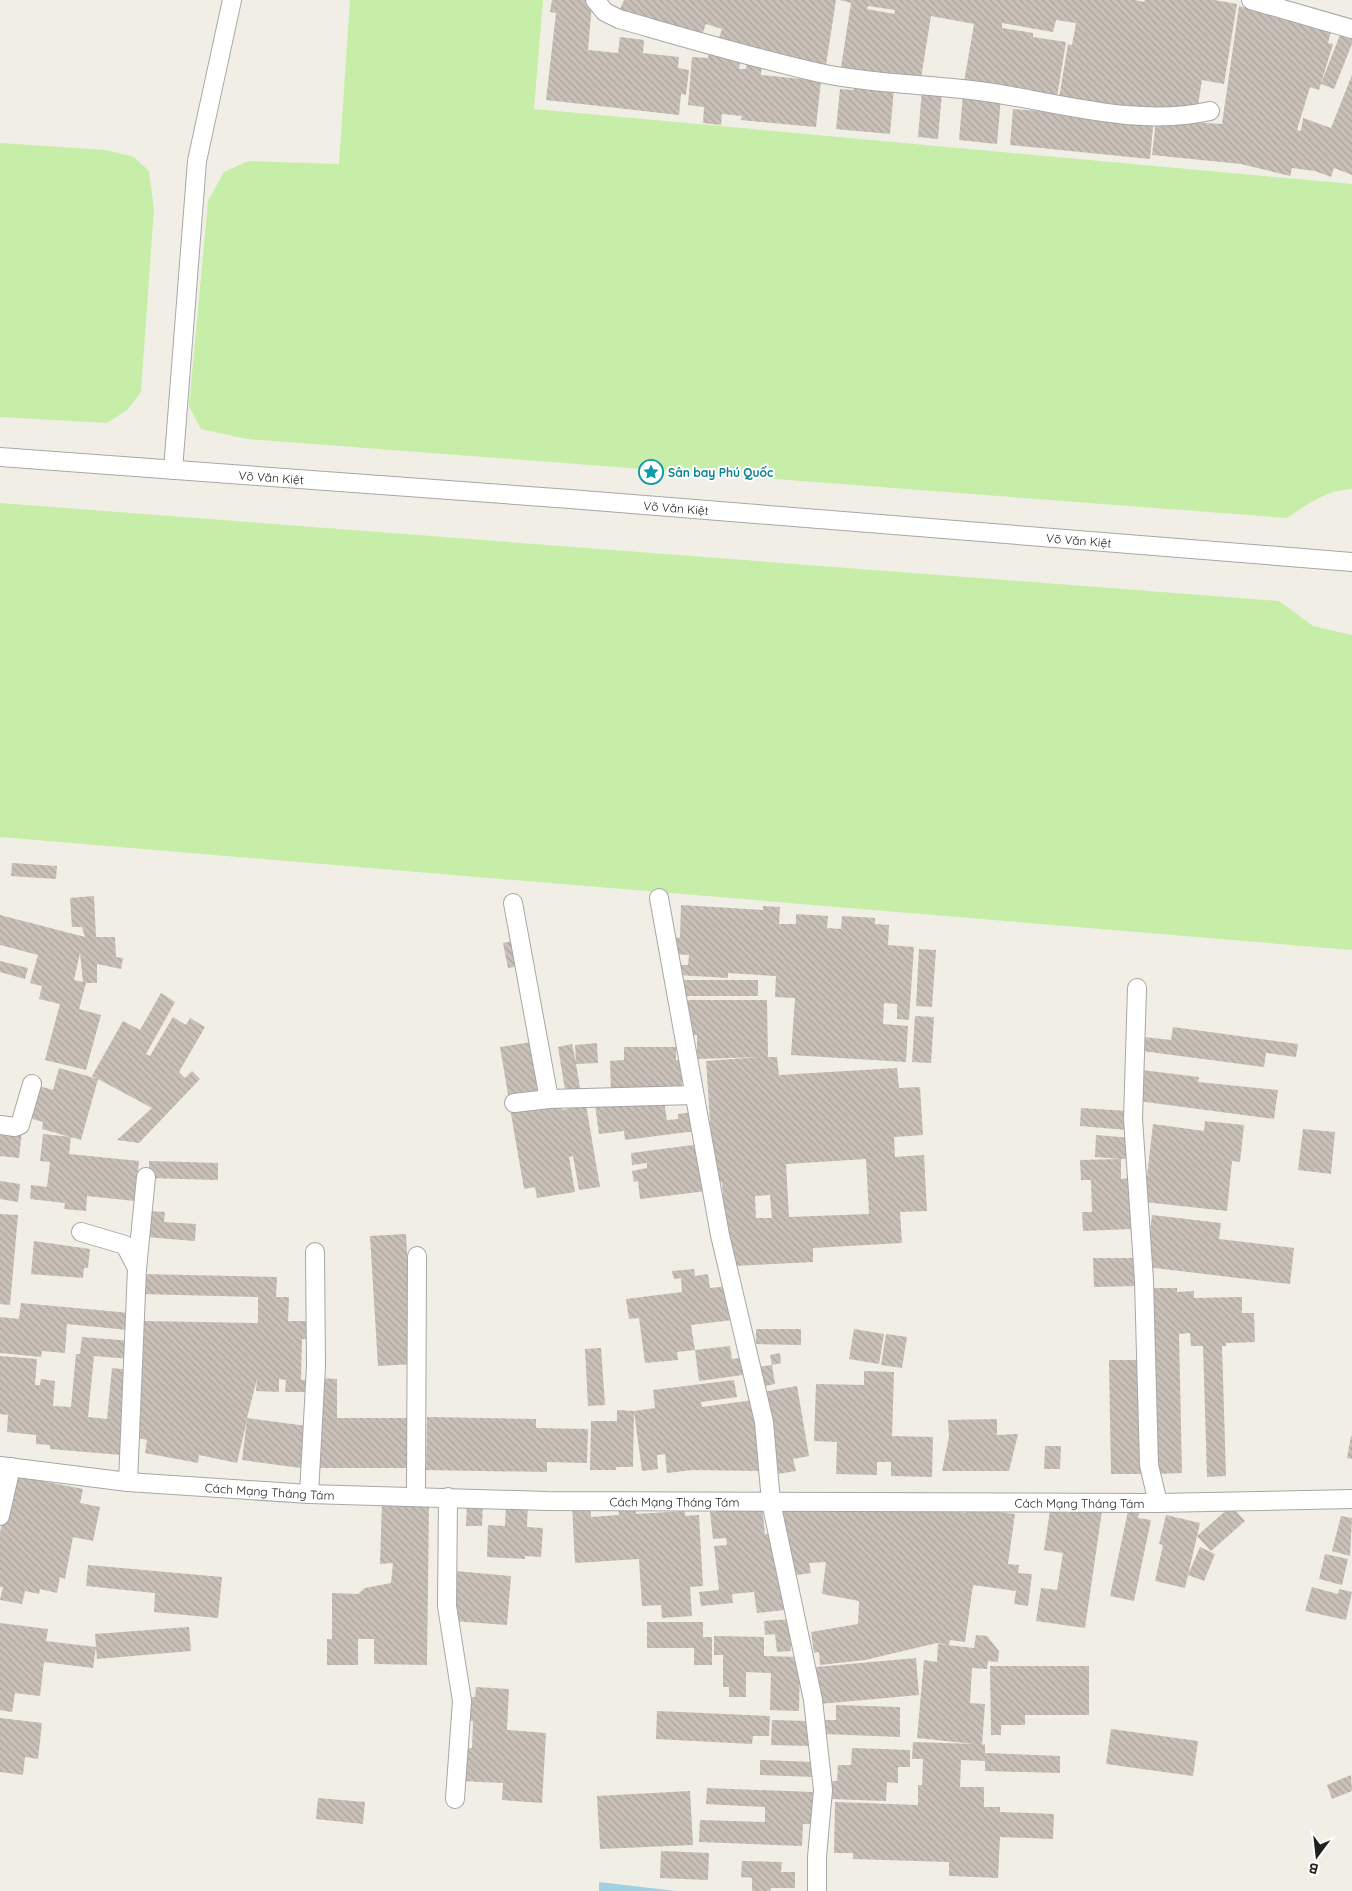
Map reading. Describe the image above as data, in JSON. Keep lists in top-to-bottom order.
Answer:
{
  "streets": {
    "street": ["Võ Văn Kiệt", "Cách Mạng Tháng Tám"]
  },
  "places": {
    "place": ["Sân bay Phú Quốc"]
  },
  "north": "bottom"
}
